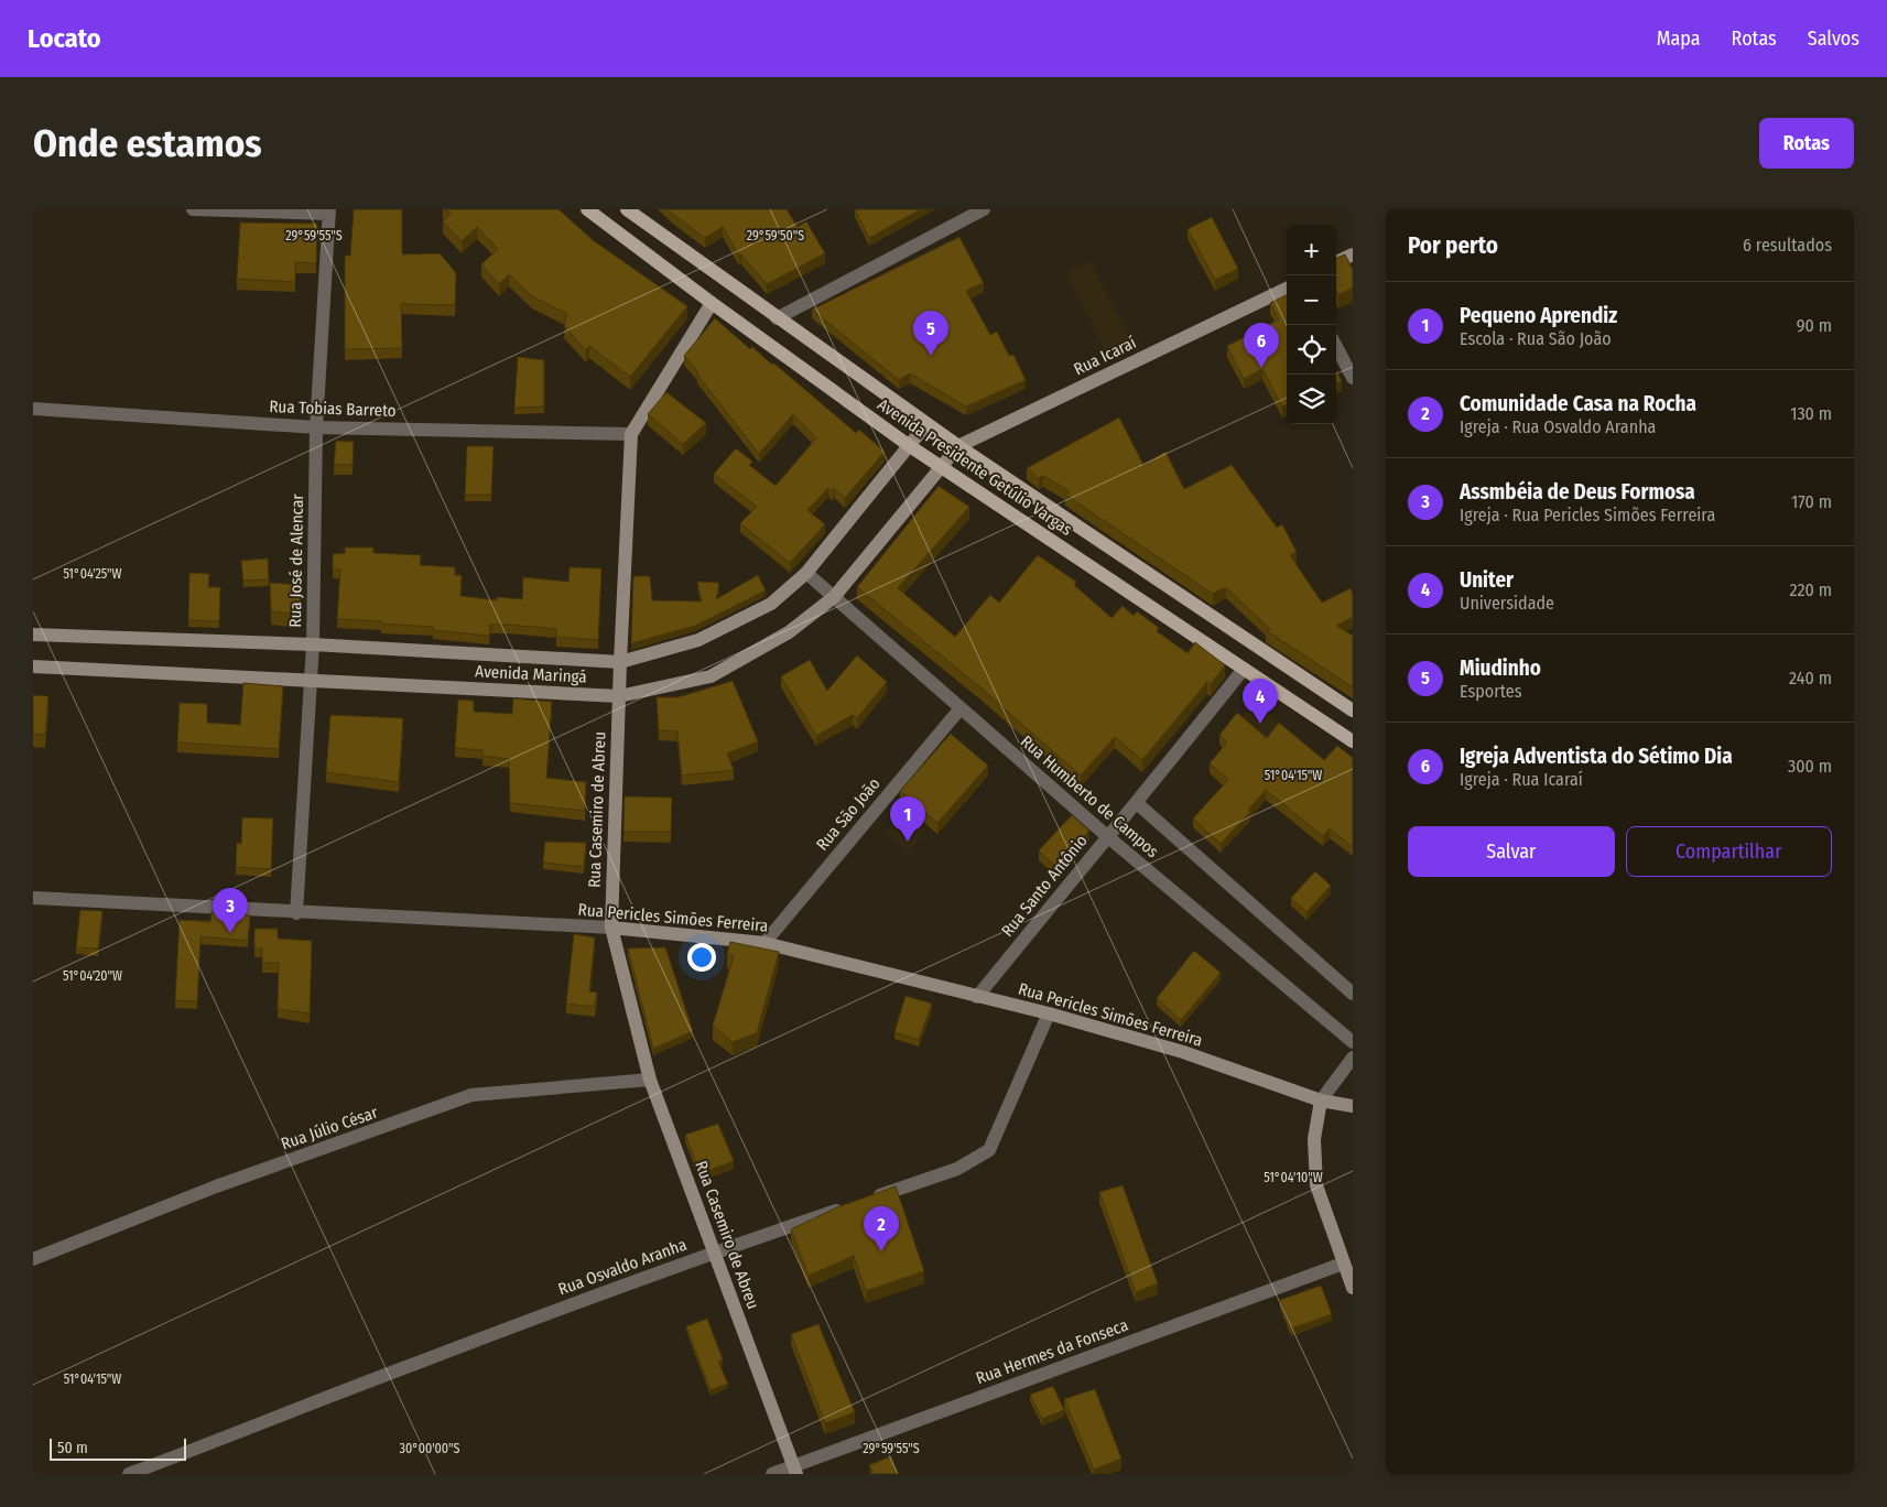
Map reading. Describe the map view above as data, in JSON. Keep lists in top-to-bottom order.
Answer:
{
  "streets": {
    "main road": [
      "Rua Icaraí",
      "Avenida Presidente Getúlio Vargas",
      "Avenida Maringá",
      "Rua Casemiro de Abreu",
      "Rua Pericles Simões Ferreira"
    ],
    "street": [
      "Rua Tobias Barreto",
      "Rua José de Alencar",
      "Rua Humberto de Campos",
      "Rua São João",
      "Rua Santo Antônio",
      "Rua Júlio César",
      "Rua Osvaldo Aranha",
      "Rua Hermes da Fonseca"
    ]
  },
  "crossings": [
    ["Rua Icaraí", "Avenida Presidente Getúlio Vargas"],
    ["Rua Icaraí", "Avenida Maringá"],
    ["Rua Tobias Barreto", "Rua José de Alencar"],
    ["Rua Tobias Barreto", "Rua Casemiro de Abreu"],
    ["Avenida Presidente Getúlio Vargas", "Avenida Maringá"],
    ["Avenida Presidente Getúlio Vargas", "Rua Casemiro de Abreu"],
    ["Avenida Presidente Getúlio Vargas", "Rua Santo Antônio"],
    ["Rua José de Alencar", "Avenida Maringá"],
    ["Rua José de Alencar", "Rua Pericles Simões Ferreira"],
    ["Avenida Maringá", "Rua Humberto de Campos"],
    ["Avenida Maringá", "Rua Casemiro de Abreu"],
    ["Rua Humberto de Campos", "Rua São João"],
    ["Rua Humberto de Campos", "Rua Santo Antônio"],
    ["Rua Casemiro de Abreu", "Rua Pericles Simões Ferreira"],
    ["Rua Casemiro de Abreu", "Rua Júlio César"],
    ["Rua Casemiro de Abreu", "Rua Osvaldo Aranha"],
    ["Rua Casemiro de Abreu", "Rua Hermes da Fonseca"],
    ["Rua São João", "Rua Pericles Simões Ferreira"],
    ["Rua Santo Antônio", "Rua Pericles Simões Ferreira"]
  ],
  "scale_bar": "50 m",
  "page": {
    "header": "Locato",
    "nav": ["Mapa", "Rotas", "Salvos"],
    "buttons": [
      "Rotas",
      ["Salvar", "Compartilhar"]
    ],
    "title": "Onde estamos",
    "heading": ["Por perto", "6 resultados"],
    "map_buttons": ["+", "−"],
    "list": [
      {
        "mark": "1",
        "name": "Pequeno Aprendiz",
        "note": "Escola · Rua São João",
        "value": "90 m"
      },
      {
        "mark": "2",
        "name": "Comunidade Casa na Rocha",
        "note": "Igreja · Rua Osvaldo Aranha",
        "value": "130 m"
      },
      {
        "mark": "3",
        "name": "Assmbéia de Deus Formosa",
        "note": "Igreja · Rua Pericles Simões Ferreira",
        "value": "170 m"
      },
      {
        "mark": "4",
        "name": "Uniter",
        "note": "Universidade",
        "value": "220 m"
      },
      {
        "mark": "5",
        "name": "Miudinho",
        "note": "Esportes",
        "value": "240 m"
      },
      {
        "mark": "6",
        "name": "Igreja Adventista do Sétimo Dia",
        "note": "Igreja · Rua Icaraí",
        "value": "300 m"
      }
    ],
    "pins": [
      "5",
      "6",
      "4",
      "1",
      "3",
      "2"
    ],
    "scale": "50 m"
  },
  "coordinates": [
    "29°59'55\"S",
    "29°59'50\"S",
    "51°04'25\"W",
    "51°04'15\"W",
    "51°04'20\"W",
    "51°04'10\"W",
    "30°00'00\"S"
  ]
}
